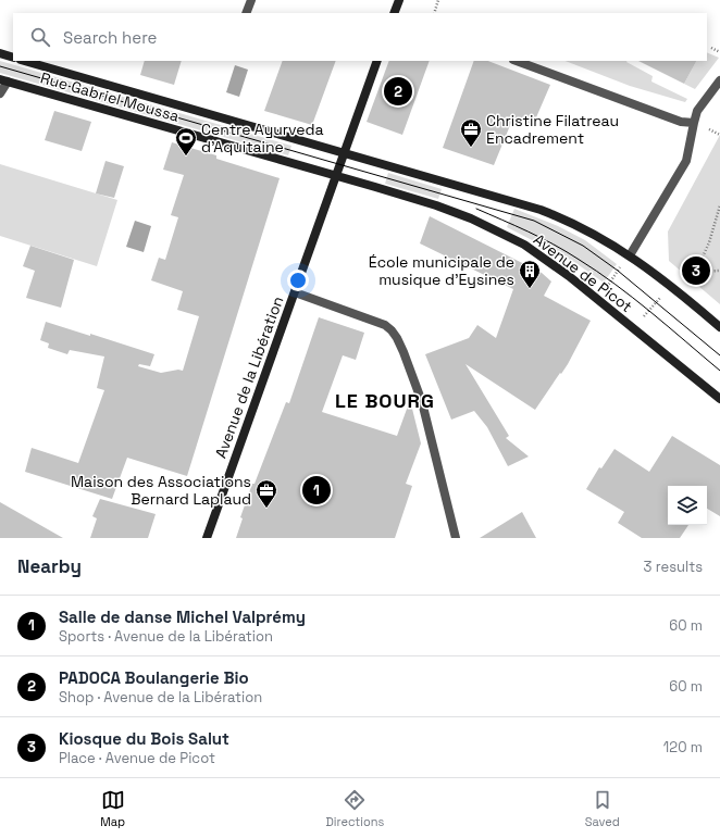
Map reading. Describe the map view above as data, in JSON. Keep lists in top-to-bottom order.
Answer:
{
  "streets": {
    "street": ["Rue Gabriel Moussa", "Avenue de Picot", "Avenue de la Libération"]
  },
  "crossings": [
    ["Rue Gabriel Moussa", "Avenue de Picot"],
    ["Rue Gabriel Moussa", "Avenue de la Libération"],
    ["Avenue de Picot", "Avenue de la Libération"]
  ],
  "districts": ["LE BOURG"],
  "places": {
    "office": ["Christine Filatreau Encadrement", "Maison des Associations Bernard Laplaud"],
    "sports": ["Centre Ayurveda d’Aquitaine"],
    "building": ["École municipale de musique d’Eysines"]
  },
  "page": {
    "search": "Search here",
    "pins": ["2", "3", "1"],
    "heading": ["Nearby", "3 results"],
    "list": [
      {
        "mark": "1",
        "name": "Salle de danse Michel Valprémy",
        "note": "Sports · Avenue de la Libération",
        "value": "60 m"
      },
      {
        "mark": "2",
        "name": "PADOCA Boulangerie Bio",
        "note": "Shop · Avenue de la Libération",
        "value": "60 m"
      },
      {
        "mark": "3",
        "name": "Kiosque du Bois Salut",
        "note": "Place · Avenue de Picot",
        "value": "120 m"
      }
    ],
    "nav": ["Map", "Directions", "Saved"]
  }
}
